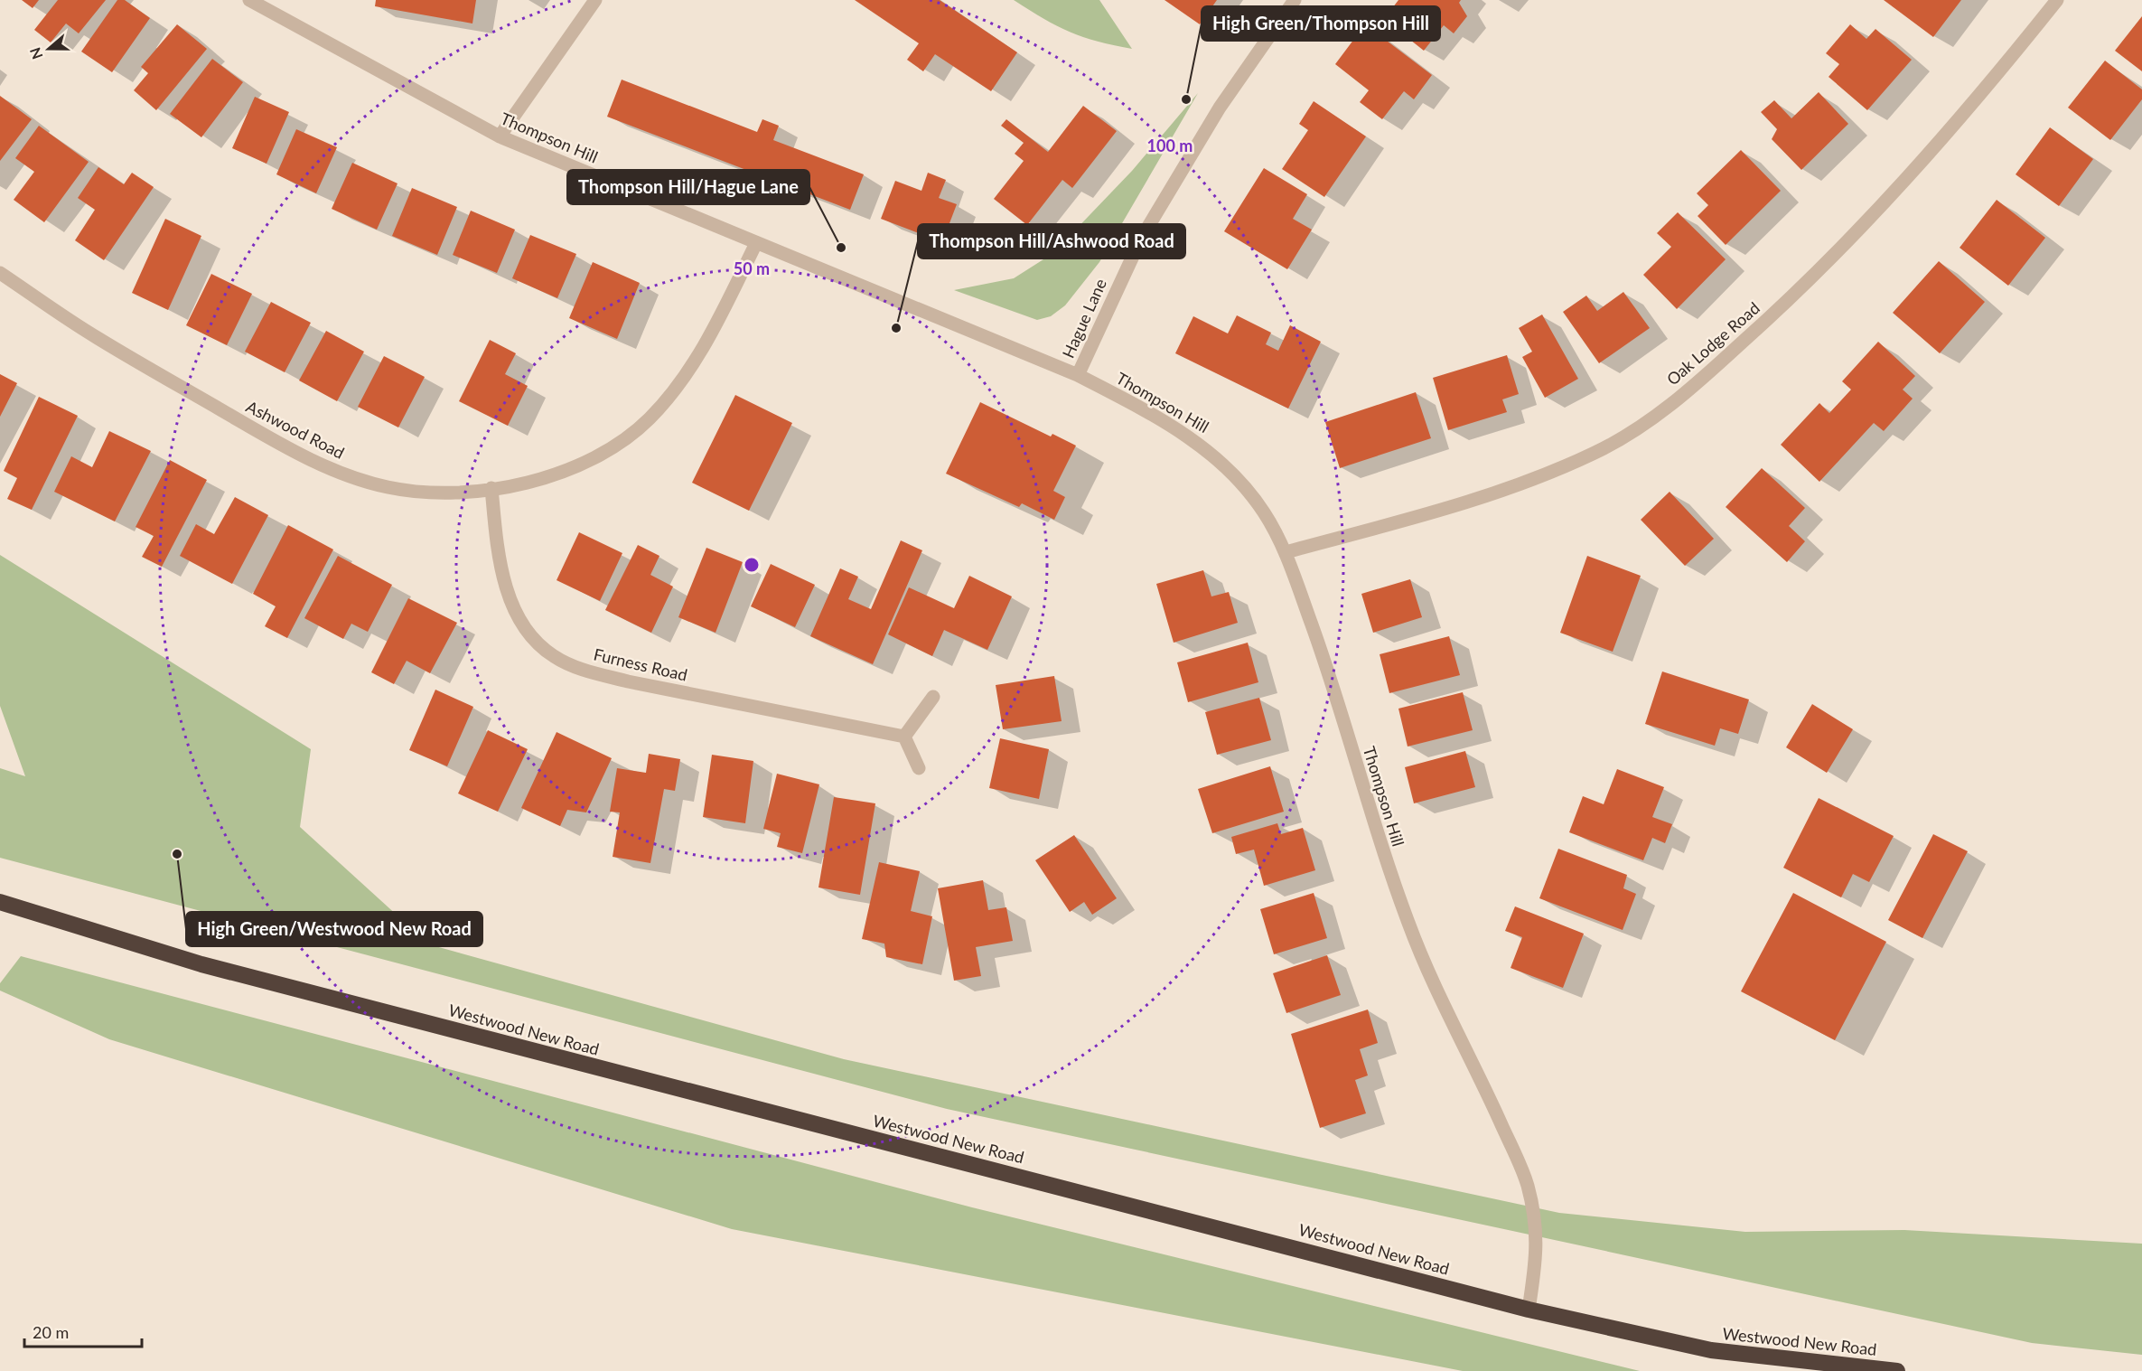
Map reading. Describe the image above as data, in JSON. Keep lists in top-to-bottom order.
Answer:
{
  "streets": {
    "highway": ["Westwood New Road"],
    "street": [
      "Thompson Hill",
      "Hague Lane",
      "Oak Lodge Road",
      "Ashwood Road",
      "Furness Road"
    ]
  },
  "crossings": [
    ["Thompson Hill", "Hague Lane"],
    ["Thompson Hill", "Oak Lodge Road"],
    ["Thompson Hill", "Ashwood Road"],
    ["Thompson Hill", "Westwood New Road"],
    ["Ashwood Road", "Furness Road"]
  ],
  "places": [
    "High Green/Thompson Hill",
    "Thompson Hill/Hague Lane",
    "Thompson Hill/Ashwood Road",
    "High Green/Westwood New Road"
  ],
  "scale_bar": "20 m",
  "north": "left",
  "rings": ["100 m", "50 m"]
}
